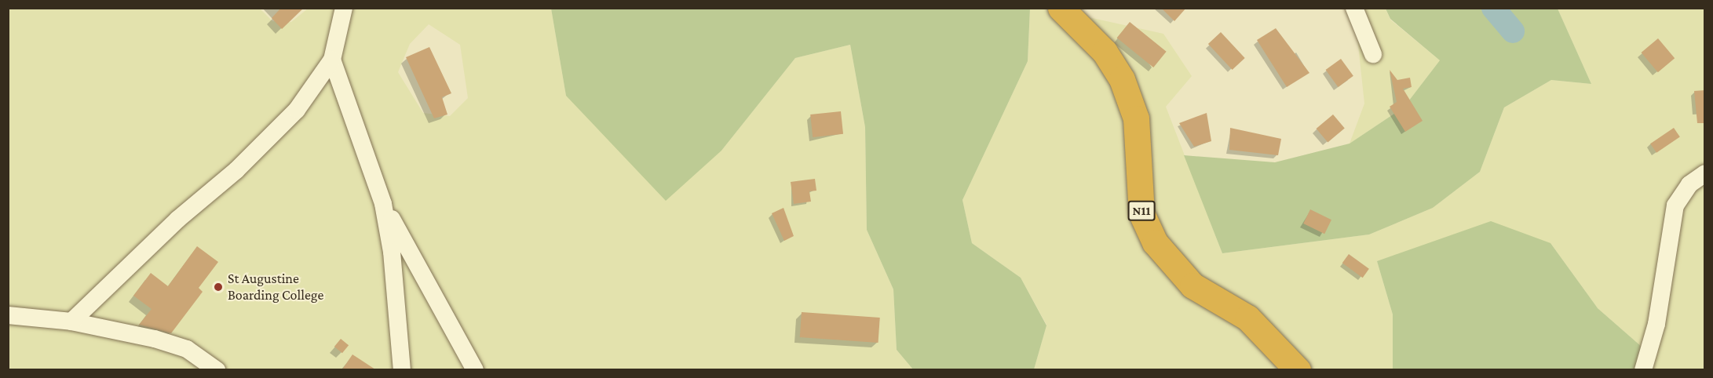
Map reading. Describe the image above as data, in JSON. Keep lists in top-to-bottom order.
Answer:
{
  "streets": {
    "highway": ["N11"]
  },
  "places": ["St Augustine Boarding College"]
}
